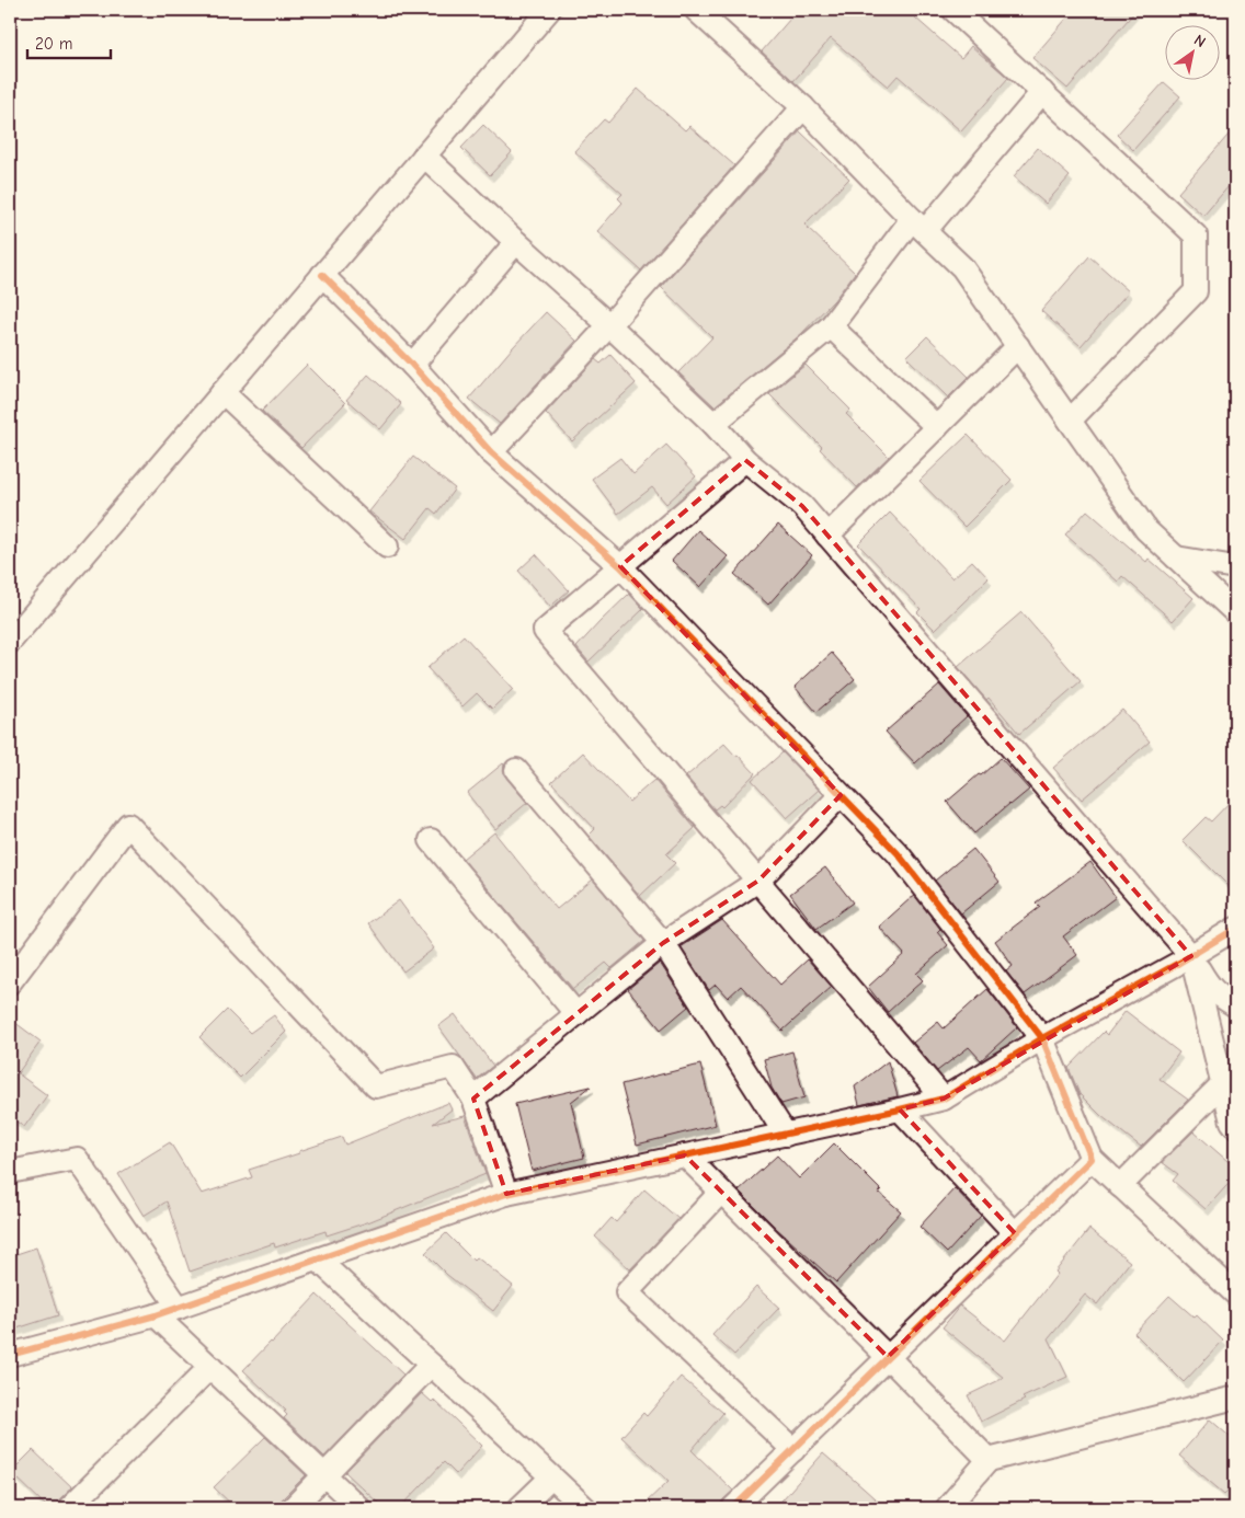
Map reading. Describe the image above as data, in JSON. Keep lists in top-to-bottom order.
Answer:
{
  "scale_bar": "20 m",
  "north": "top right"
}
